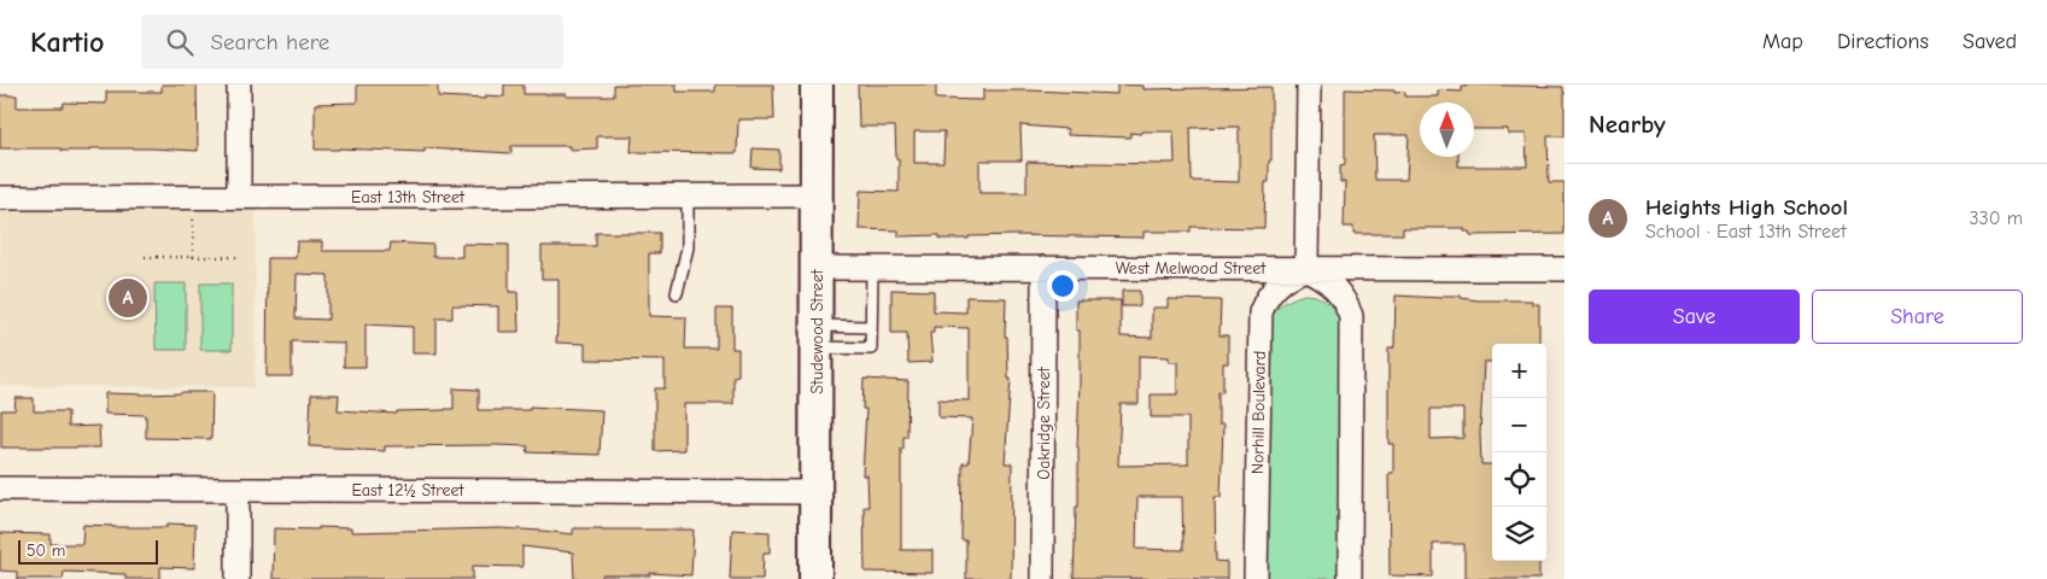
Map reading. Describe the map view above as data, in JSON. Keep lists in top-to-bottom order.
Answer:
{
  "streets": {
    "main road": ["Studewood Street"],
    "street": [
      "East 13th Street",
      "West Melwood Street",
      "Norhill Boulevard",
      "Oakridge Street",
      "East 12½ Street"
    ]
  },
  "crossings": [
    ["East 13th Street", "Studewood Street"],
    ["West Melwood Street", "Studewood Street"],
    ["West Melwood Street", "Norhill Boulevard"],
    ["West Melwood Street", "Oakridge Street"],
    ["Studewood Street", "East 12½ Street"]
  ],
  "scale_bar": "50 m",
  "north": "top",
  "page": {
    "header": "Kartio",
    "search": "Search here",
    "nav": ["Map", "Directions", "Saved"],
    "heading": "Nearby",
    "list": [
      {
        "mark": "A",
        "name": "Heights High School",
        "note": "School · East 13th Street",
        "value": "330 m"
      }
    ],
    "buttons": ["Save", "Share"],
    "pins": "A",
    "map_buttons": ["+", "−"],
    "scale": "50 m"
  }
}
